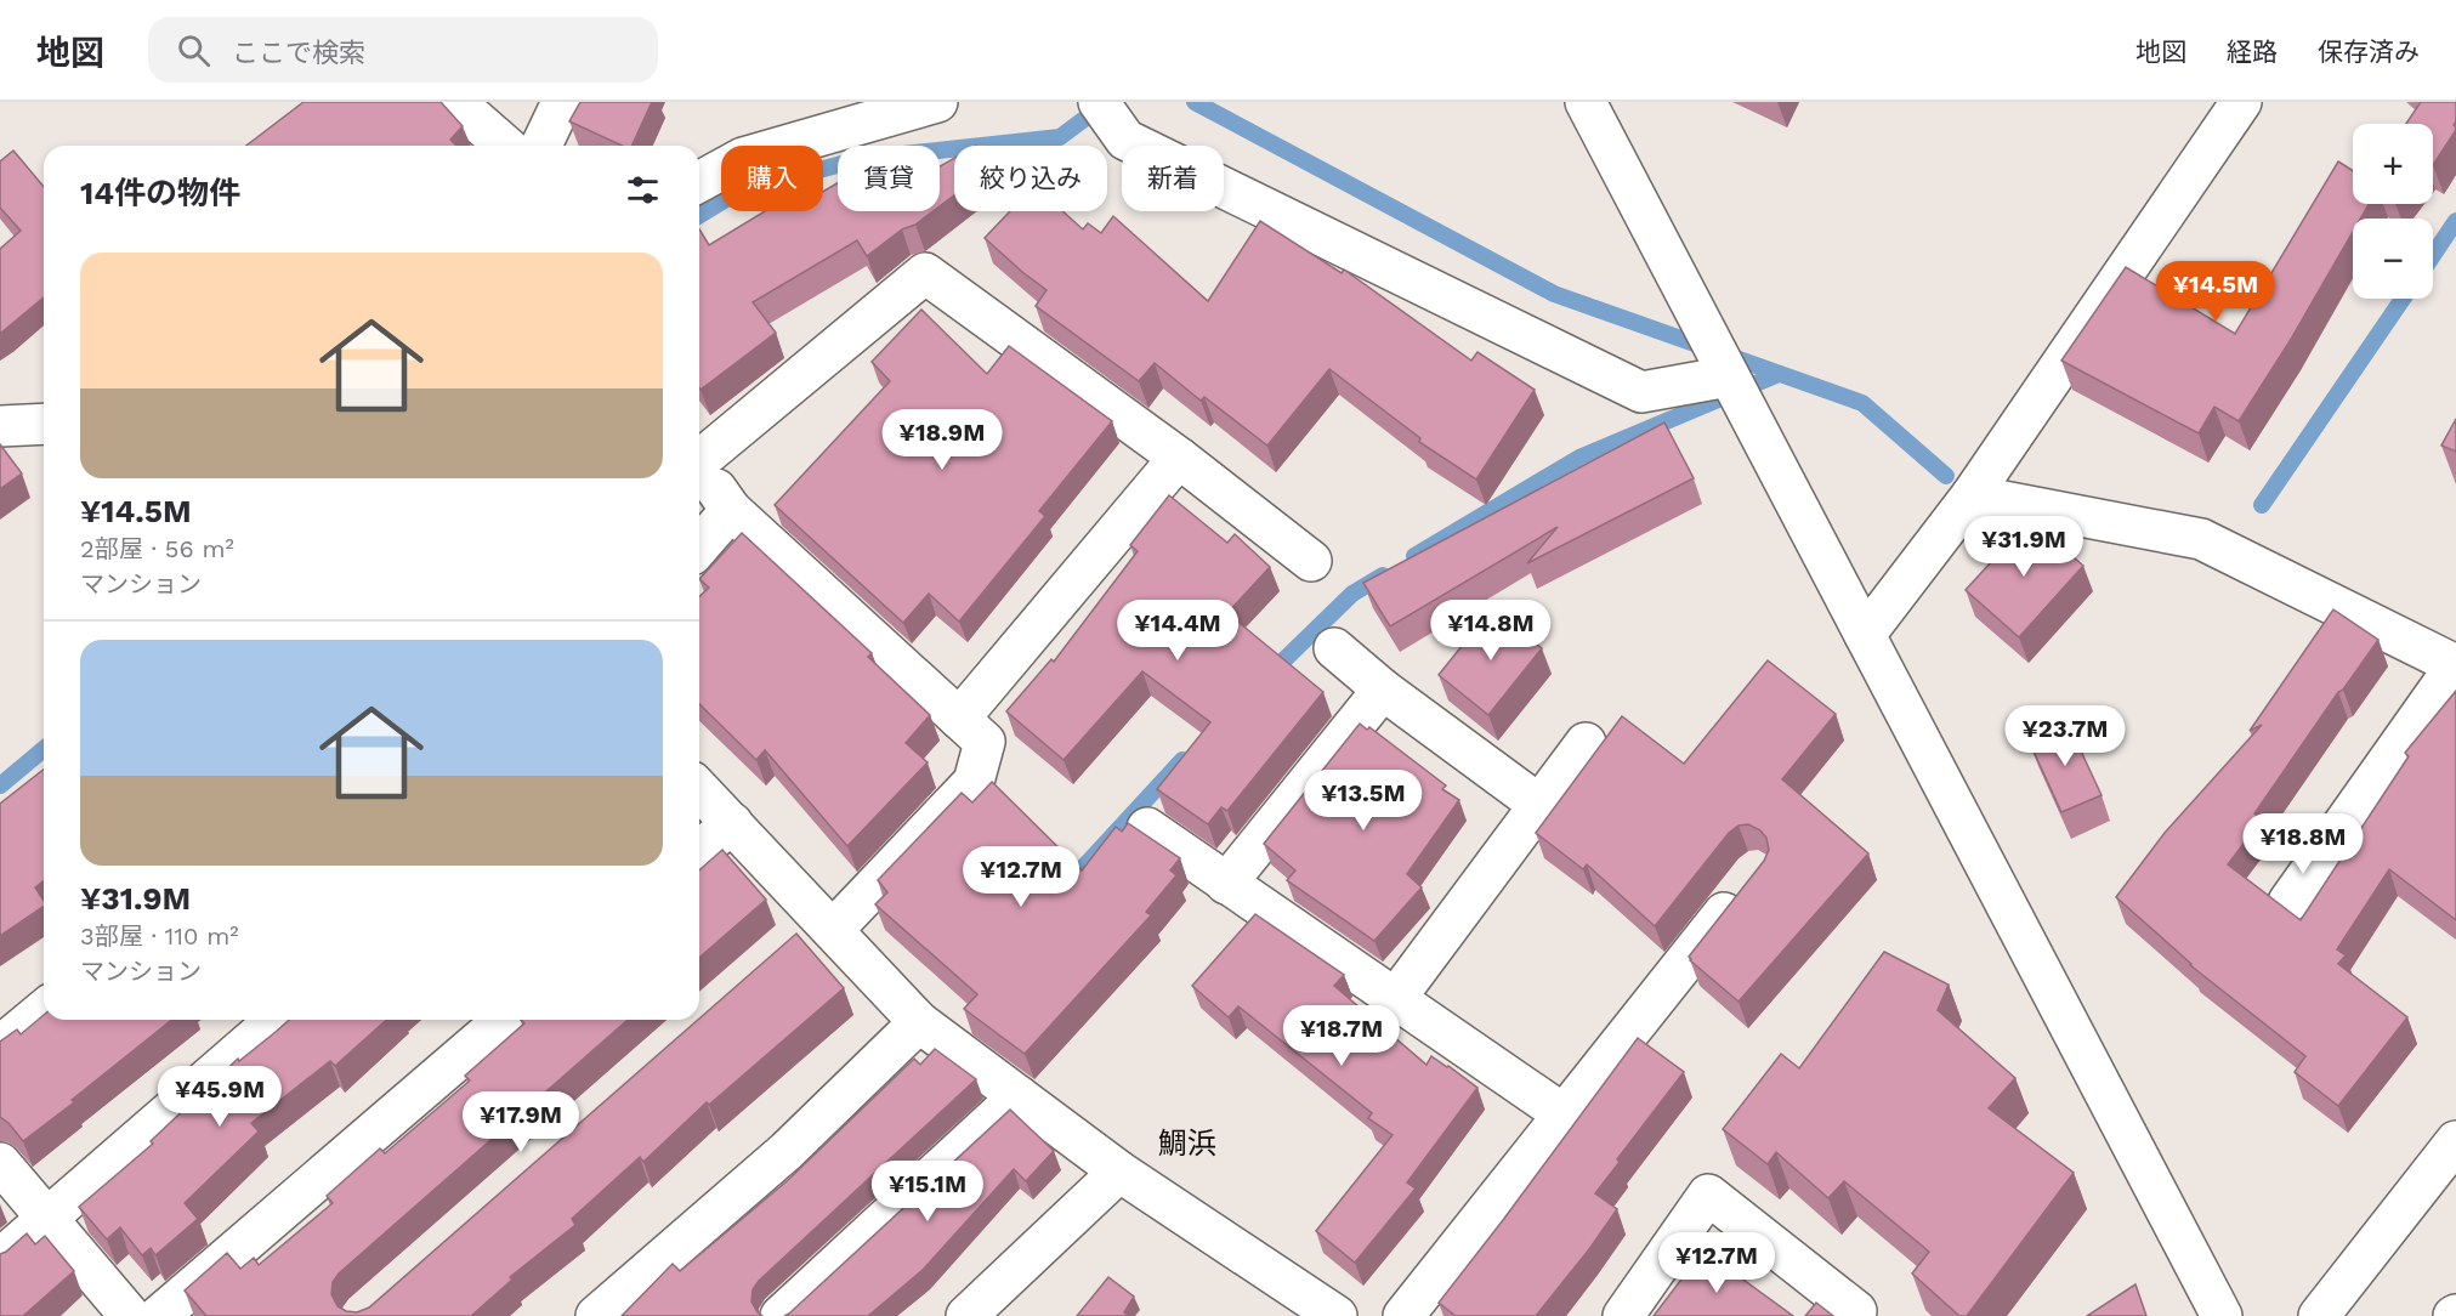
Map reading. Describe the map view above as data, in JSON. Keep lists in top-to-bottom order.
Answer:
{
  "districts": ["鯛浜"],
  "page": {
    "header": "地図",
    "search": "ここで検索",
    "nav": ["地図", "経路", "保存済み"],
    "map_buttons": ["+", "−"],
    "chip": [
      "購入",
      "賃貸",
      "絞り込み",
      "新着"
    ],
    "heading": "14件の物件",
    "list": [
      {
        "name": "¥14.5M",
        "note": "2部屋 · 56 m² · マンション"
      },
      {
        "name": "¥31.9M",
        "note": "3部屋 · 110 m² · マンション"
      }
    ],
    "price": [
      "¥14.5M",
      "¥18.9M",
      "¥31.9M",
      "¥14.4M",
      "¥14.8M",
      "¥23.7M",
      "¥13.5M",
      "¥18.8M",
      "¥12.7M",
      "¥18.7M",
      "¥45.9M",
      "¥17.9M",
      "¥15.1M",
      "¥12.7M"
    ]
  }
}
